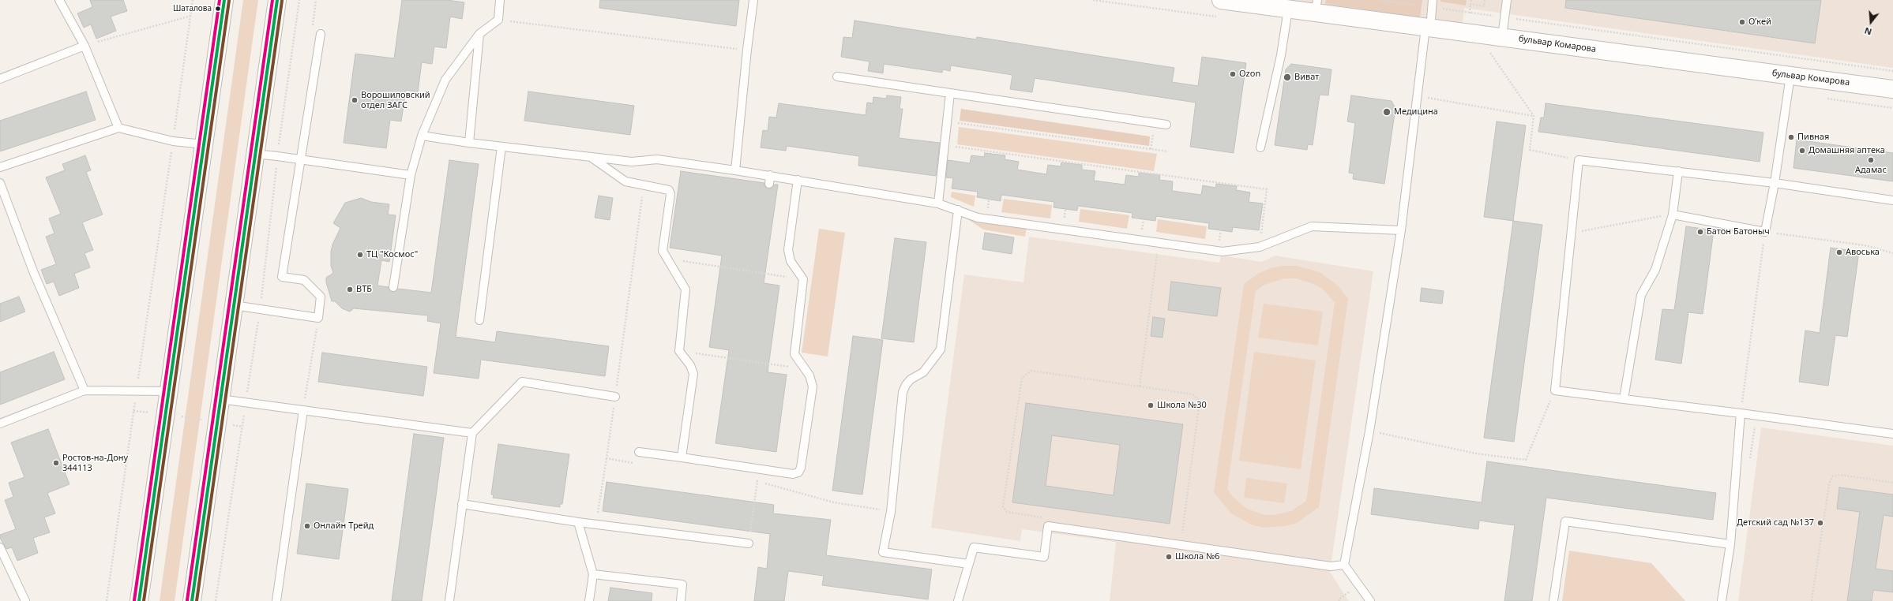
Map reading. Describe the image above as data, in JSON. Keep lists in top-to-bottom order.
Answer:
{
  "streets": {
    "main road": ["бульвар Комарова"]
  },
  "places": [
    "Шаталова",
    "О’кей",
    "Ozon",
    "Виват",
    "Ворошиловский отдел ЗАГС",
    "Медицина",
    "Пивная",
    "Домашняя аптека",
    "Адамас",
    "Батон Батоныч",
    "Авоська",
    "ТЦ \"Космос\"",
    "ВТБ",
    "Школа №30",
    "Ростов-на-Дону 344113",
    "Детский сад №137",
    "Онлайн Трейд",
    "Школа №6"
  ],
  "north": "bottom"
}
